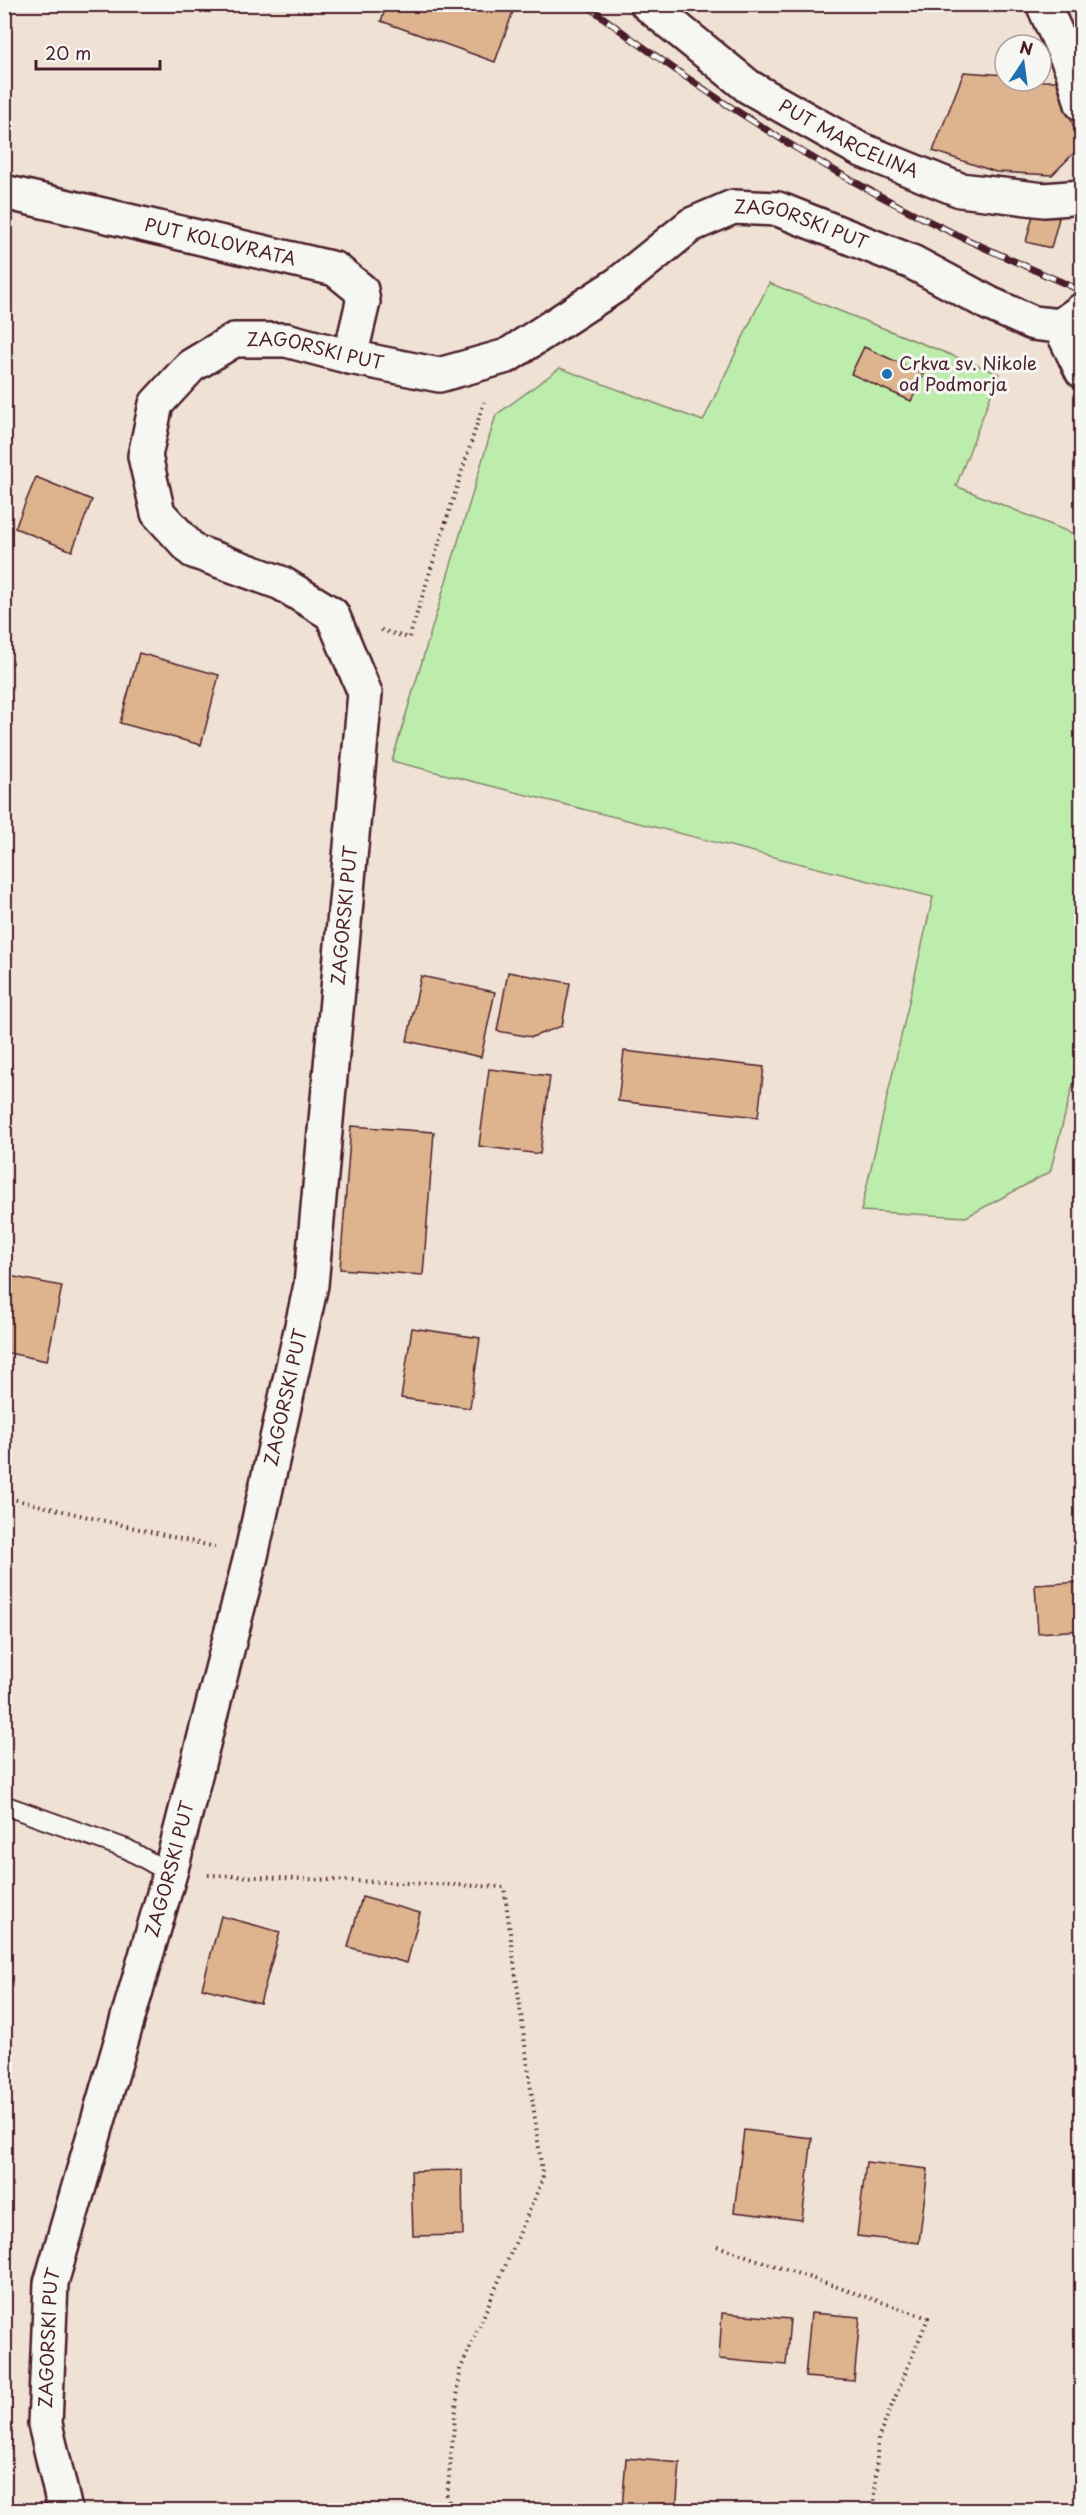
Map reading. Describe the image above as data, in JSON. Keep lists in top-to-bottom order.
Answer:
{
  "streets": {
    "main road": ["PUT MARCELINA", "ZAGORSKI PUT", "PUT KOLOVRATA"]
  },
  "crossings": [
    ["ZAGORSKI PUT", "PUT KOLOVRATA"]
  ],
  "places": ["Crkva sv. Nikole od Podmorja"],
  "scale_bar": "20 m",
  "north": "top"
}
